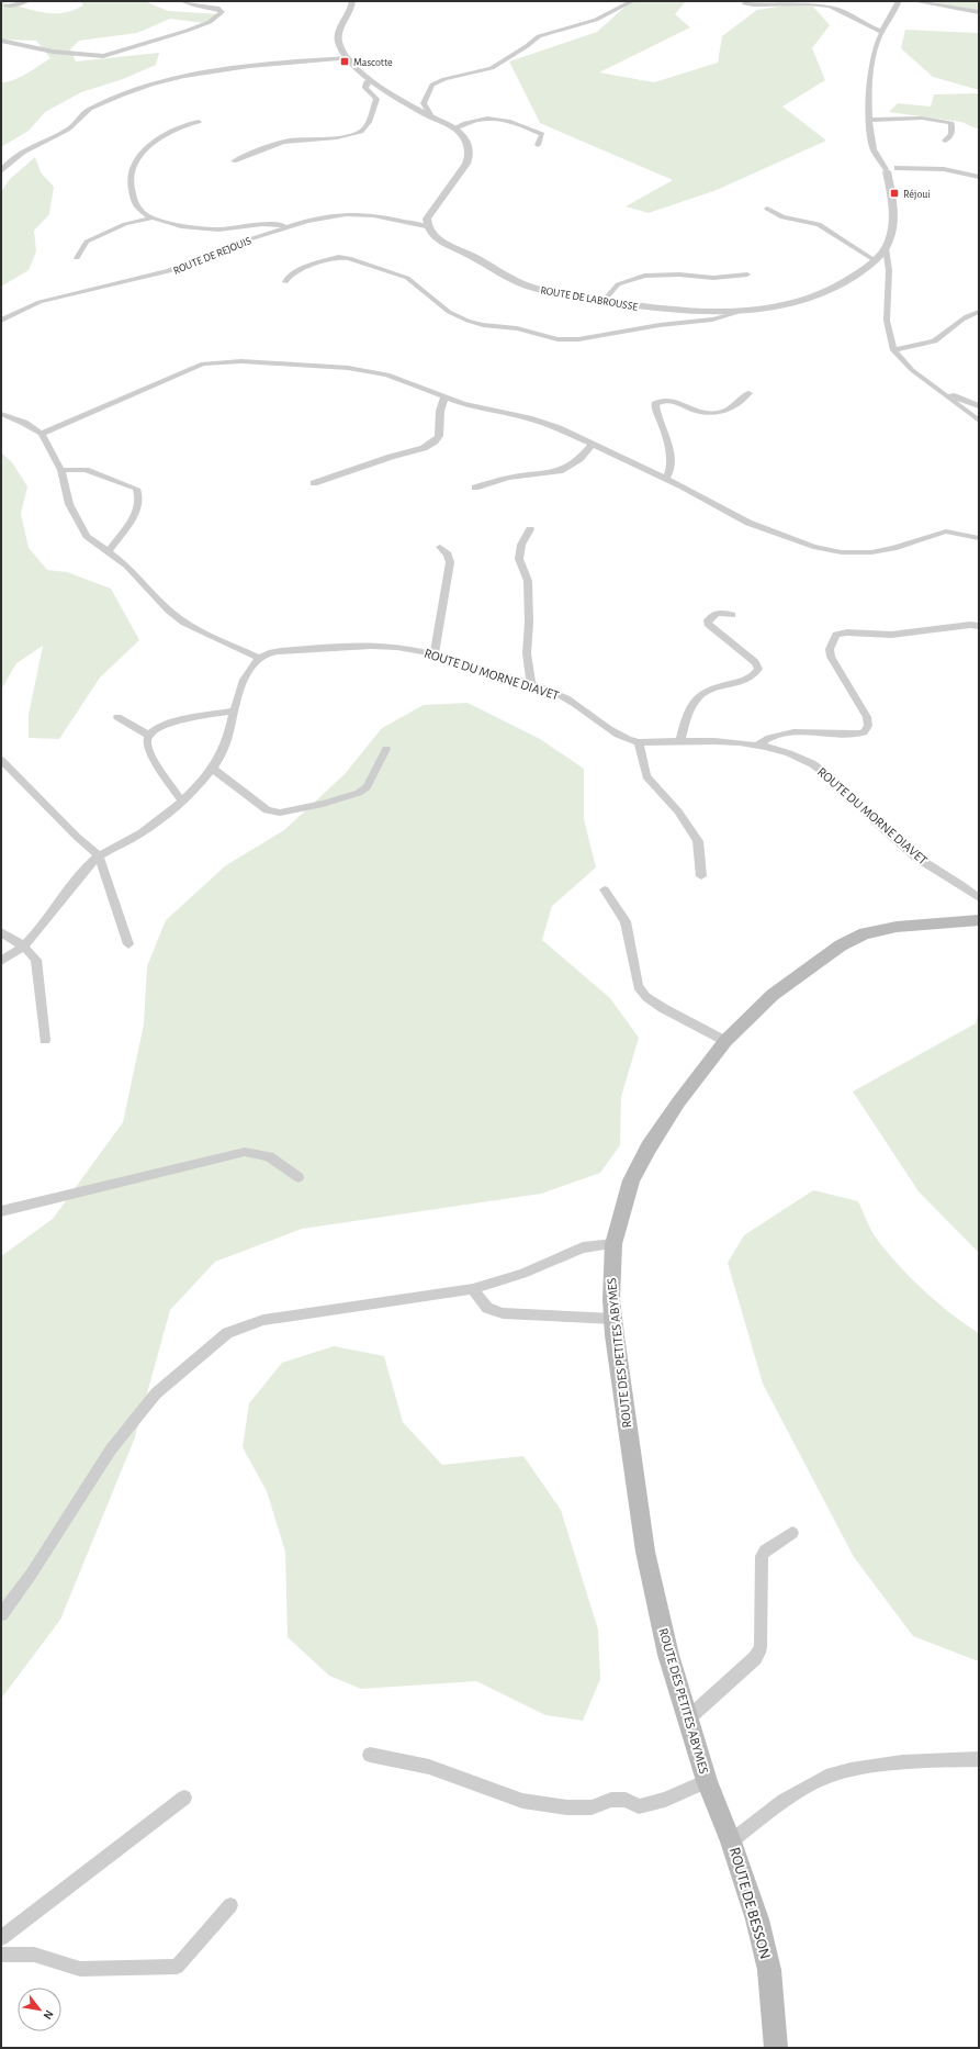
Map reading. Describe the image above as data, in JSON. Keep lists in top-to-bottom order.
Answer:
{
  "streets": {
    "main road": ["ROUTE DES PETITES ABYMES", "ROUTE DE BESSON"],
    "street": ["ROUTE DE REJOUIS", "ROUTE DE LABROUSSE", "ROUTE DU MORNE DIAVET"]
  },
  "crossings": [
    ["ROUTE DE REJOUIS", "ROUTE DE LABROUSSE"],
    ["ROUTE DES PETITES ABYMES", "ROUTE DE BESSON"]
  ],
  "places": {
    "transit": ["Mascotte", "Réjoui"]
  },
  "north": "bottom right"
}
